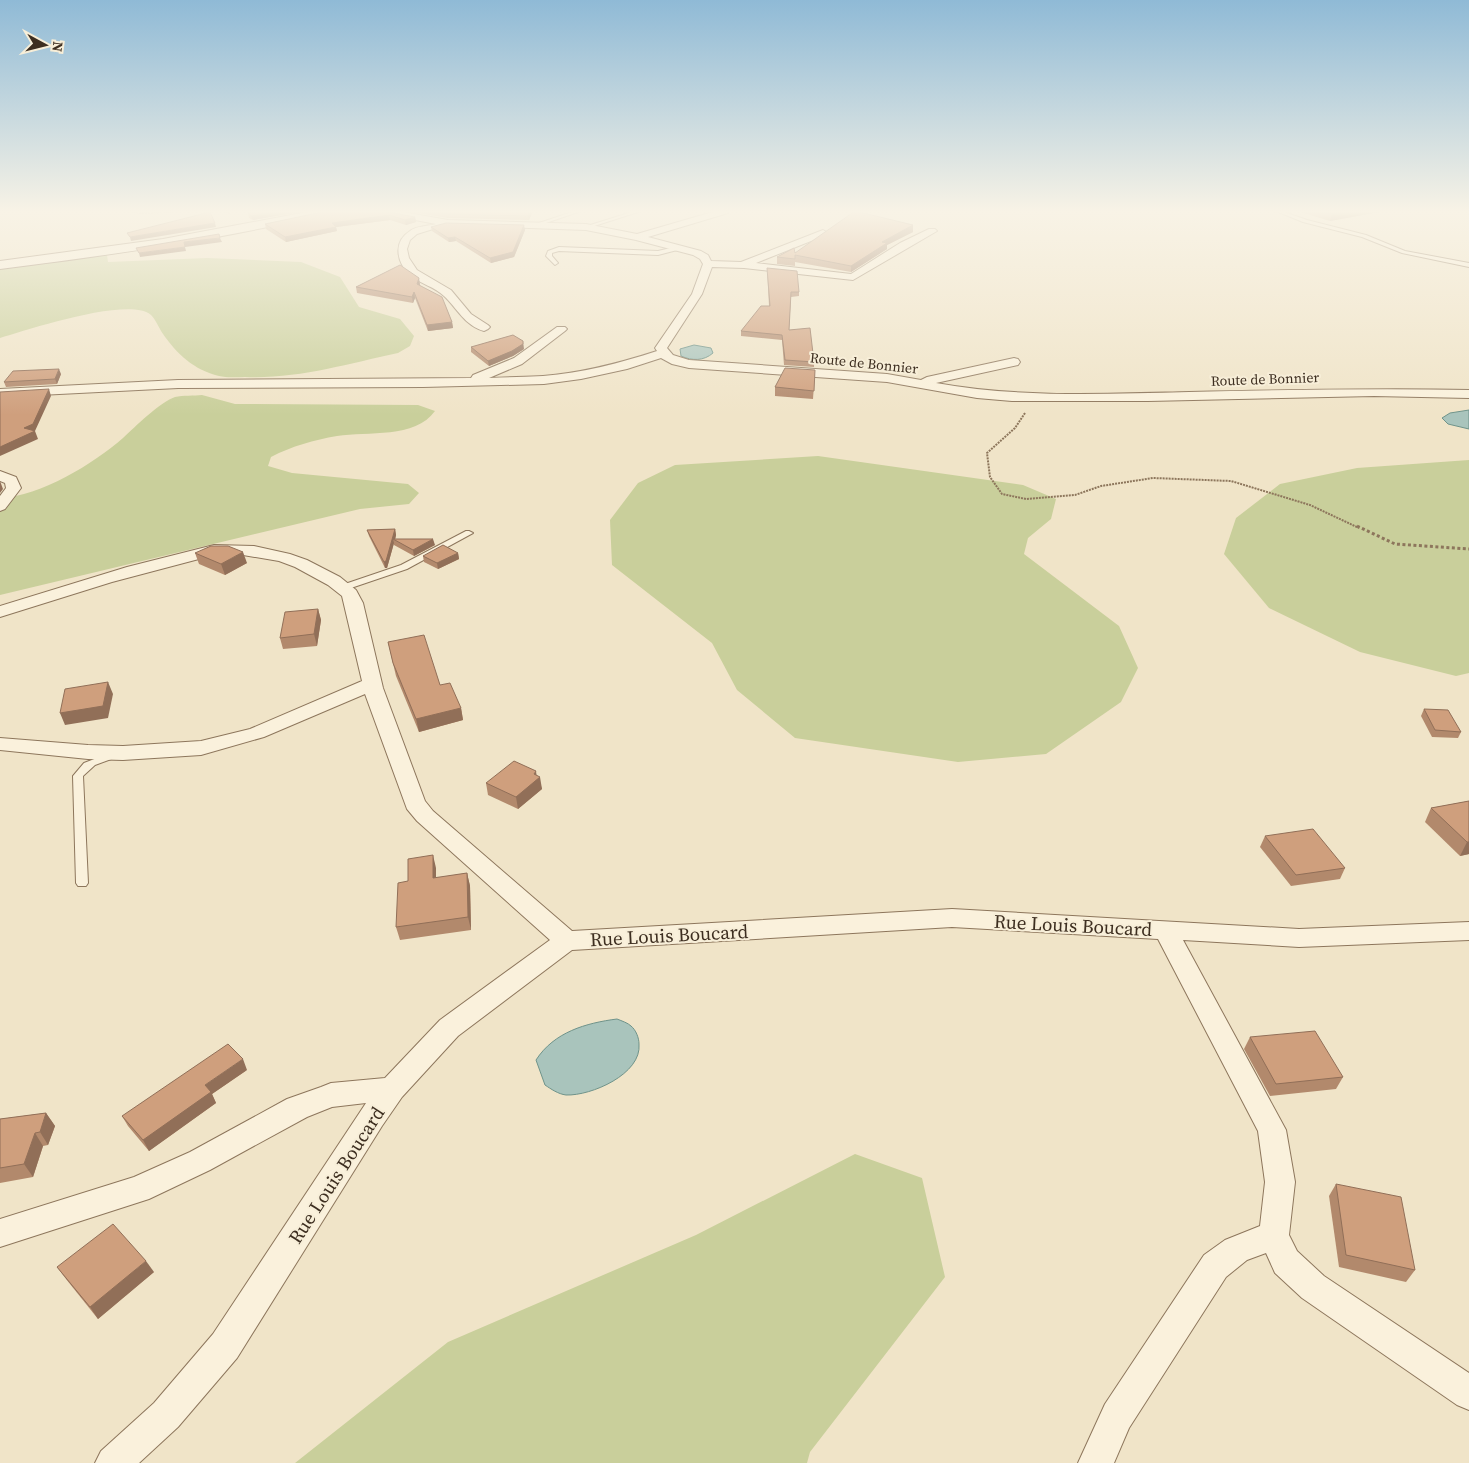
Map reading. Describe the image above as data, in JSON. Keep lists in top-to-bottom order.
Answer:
{
  "streets": {
    "street": ["Route de Bonnier", "Rue Louis Boucard"]
  },
  "north": "right"
}
